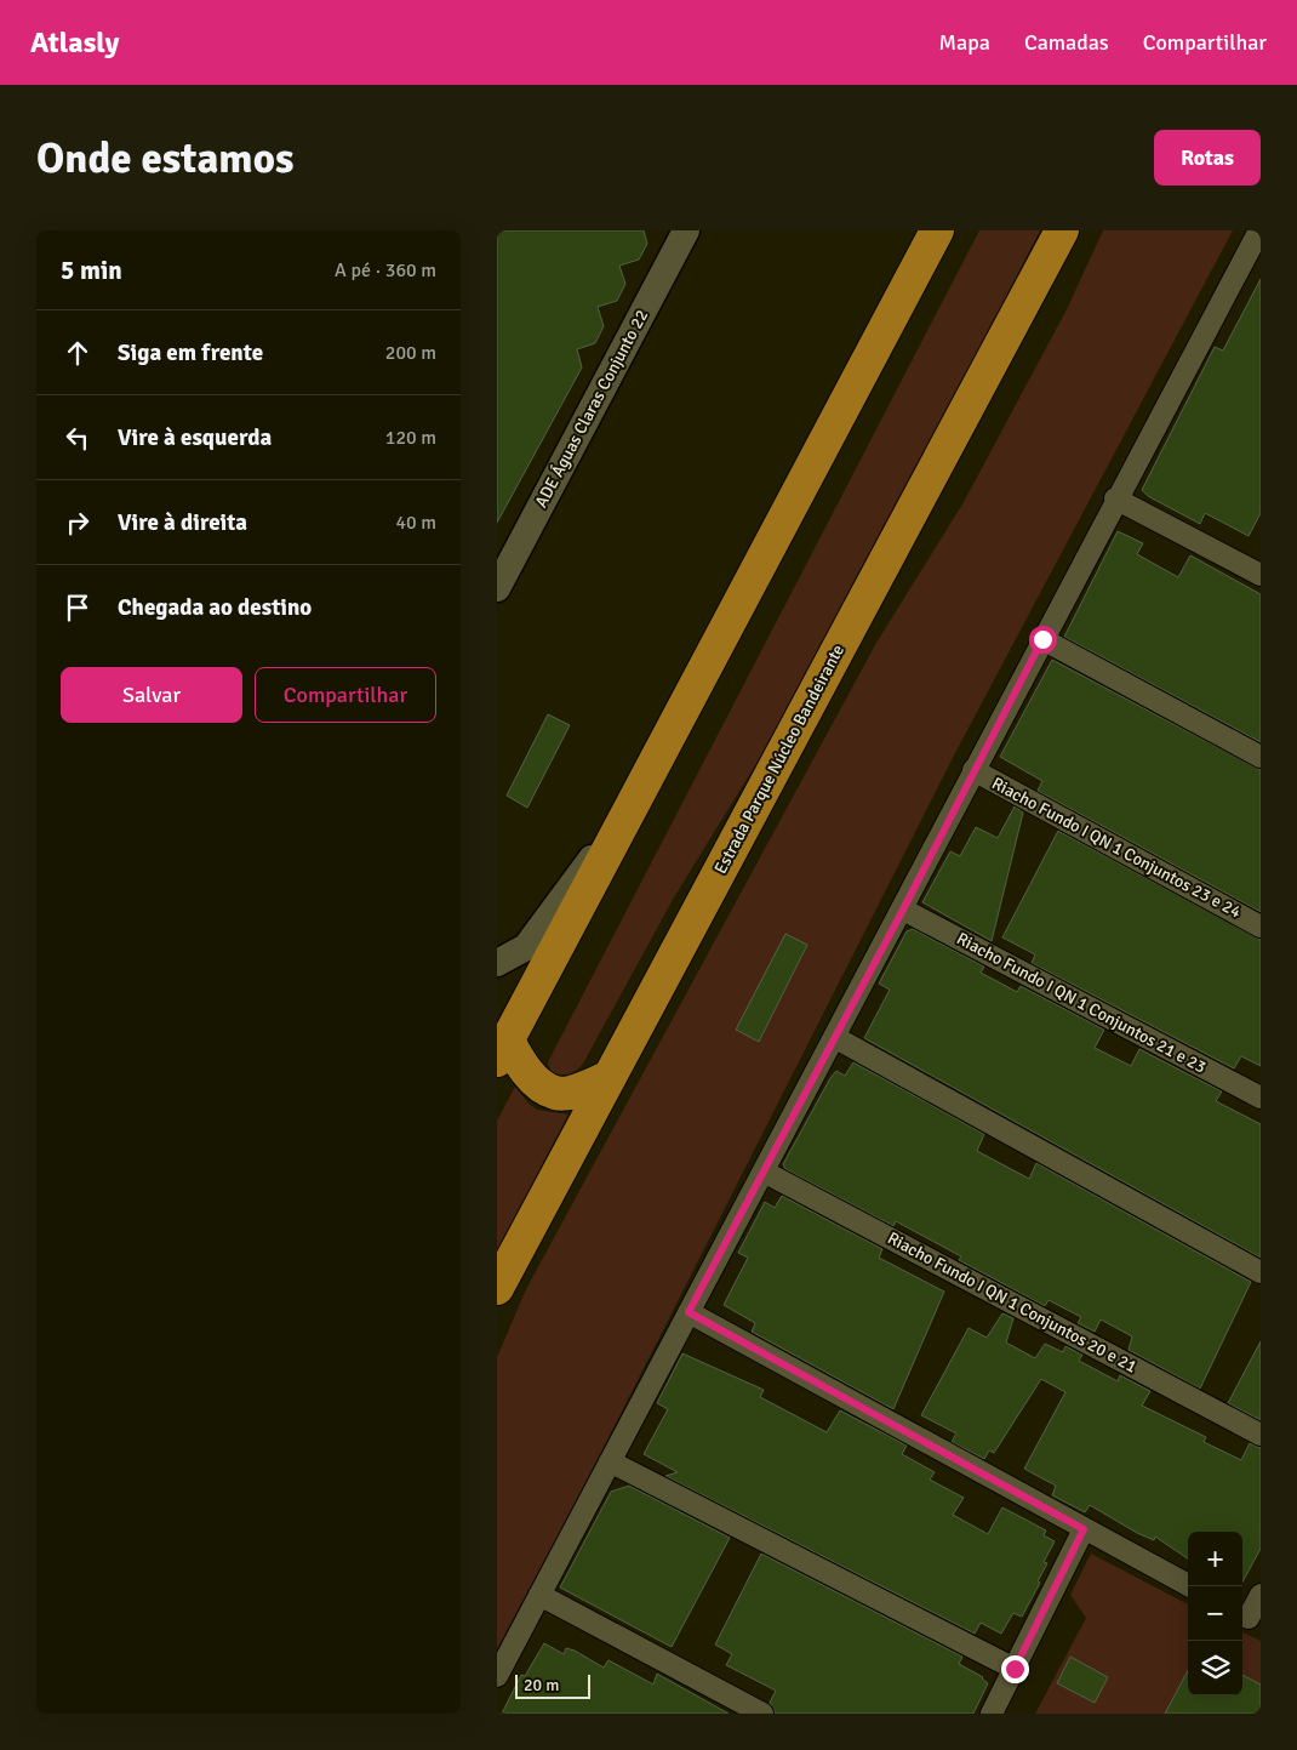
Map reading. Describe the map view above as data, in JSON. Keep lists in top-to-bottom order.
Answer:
{
  "streets": {
    "highway": ["Estrada Parque Núcleo Bandeirante"],
    "street": [
      "ADE Águas Claras Conjunto 22",
      "Riacho Fundo I QN 1 Conjuntos 23 e 24",
      "Riacho Fundo I QN 1 Conjuntos 21 e 23",
      "Riacho Fundo I QN 1 Conjuntos 20 e 21"
    ]
  },
  "scale_bar": "20 m",
  "page": {
    "header": "Atlasly",
    "nav": ["Mapa", "Camadas", "Compartilhar"],
    "buttons": [
      "Rotas",
      ["Salvar", "Compartilhar"]
    ],
    "title": "Onde estamos",
    "heading": ["5 min", "A pé · 360 m"],
    "list": [
      ["Siga em frente", "200 m"],
      ["Vire à esquerda", "120 m"],
      ["Vire à direita", "40 m"],
      "Chegada ao destino"
    ],
    "map_buttons": ["+", "−"],
    "scale": "20 m"
  }
}
